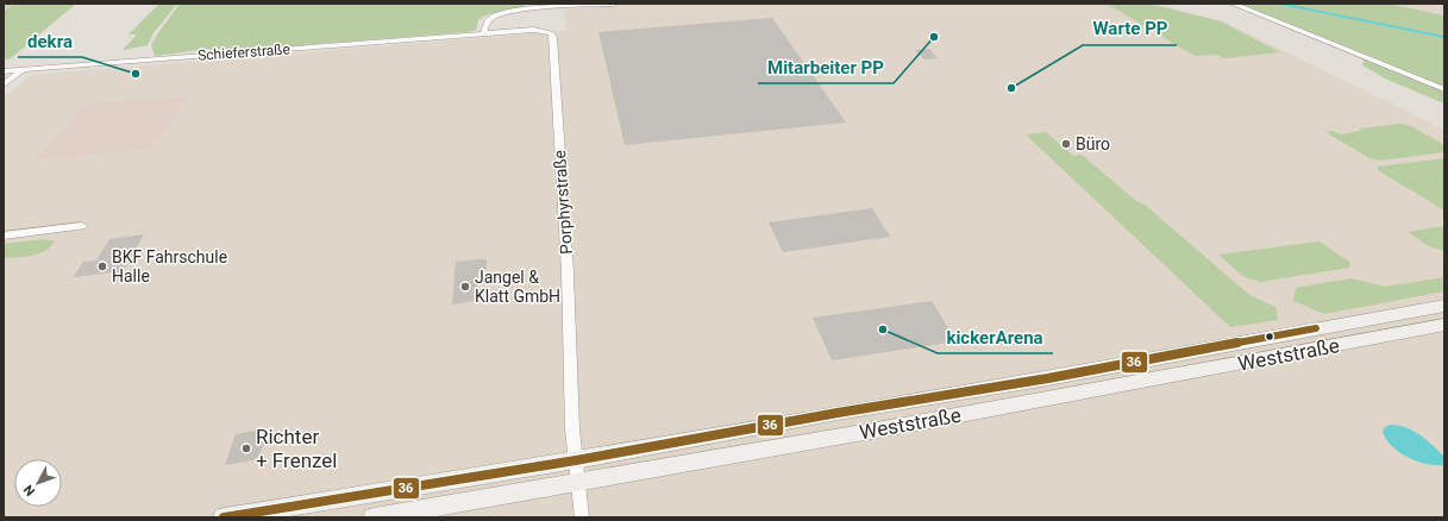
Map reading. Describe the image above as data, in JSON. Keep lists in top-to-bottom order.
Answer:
{
  "streets": {
    "main road": ["Weststraße"],
    "street": ["Schieferstraße", "Porphyrstraße"]
  },
  "crossings": [
    ["Schieferstraße", "Porphyrstraße"],
    ["Porphyrstraße", "Weststraße"]
  ],
  "places": [
    "Mitarbeiter PP",
    "dekra",
    "Warte PP",
    "Büro",
    "BKF Fahrschule Halle",
    "Jangel & Klatt GmbH",
    "kickerArena",
    "Richter + Frenzel"
  ],
  "lines": ["transit line 36"],
  "north": "bottom left"
}
